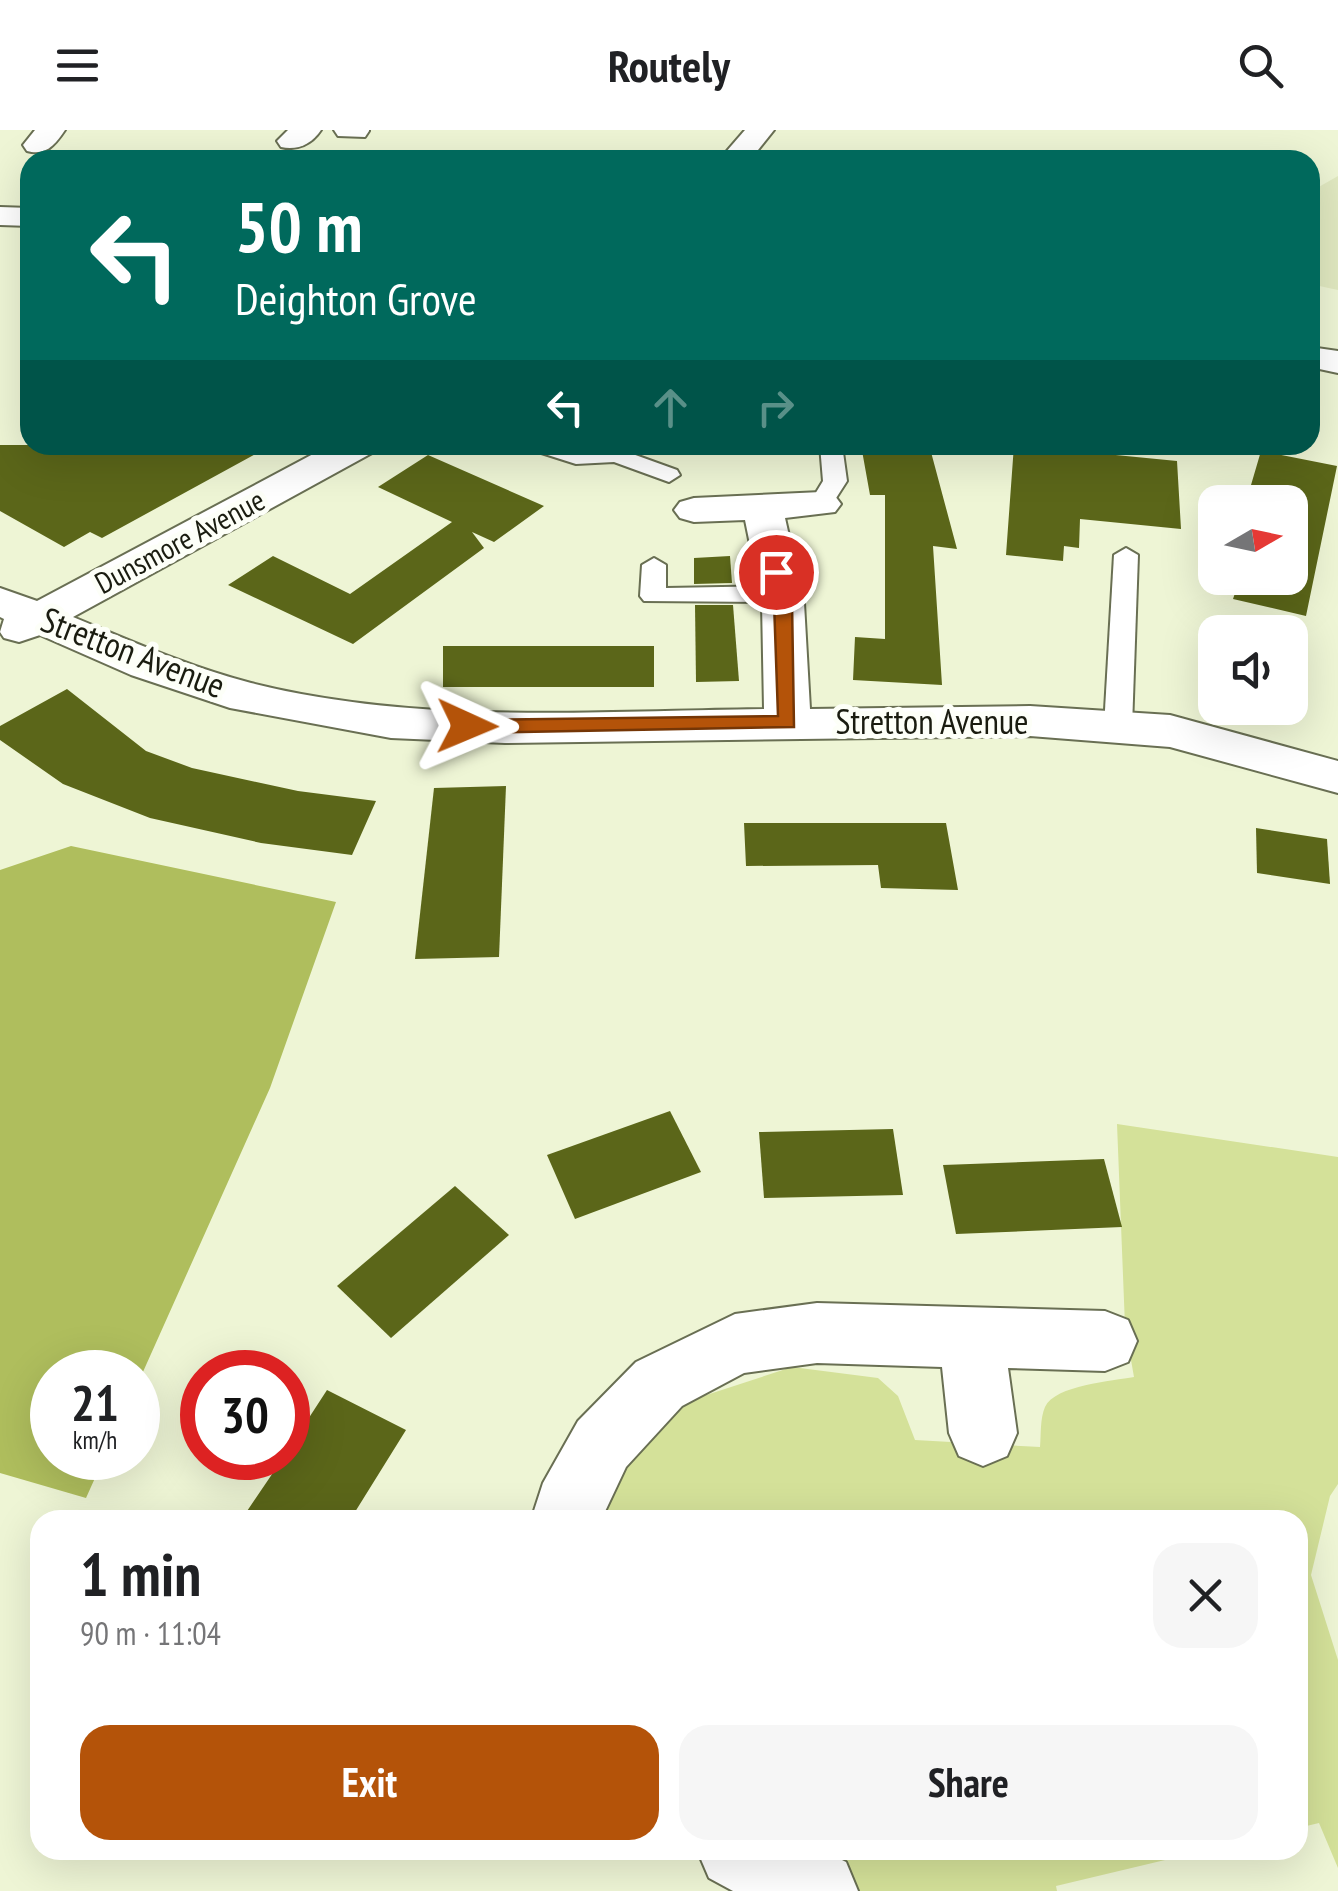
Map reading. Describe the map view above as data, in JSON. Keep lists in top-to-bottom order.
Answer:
{
  "streets": {
    "street": ["Dunsmore Avenue", "Stretton Avenue"]
  },
  "crossings": [
    ["Dunsmore Avenue", "Stretton Avenue"]
  ],
  "north": "right",
  "page": {
    "header": "Routely",
    "turn": ["50 m", "Deighton Grove"],
    "speed": "21 km/h",
    "limit": "30",
    "heading": ["1 min", "90 m · 11:04"],
    "buttons": ["Exit", "Share"]
  }
}
